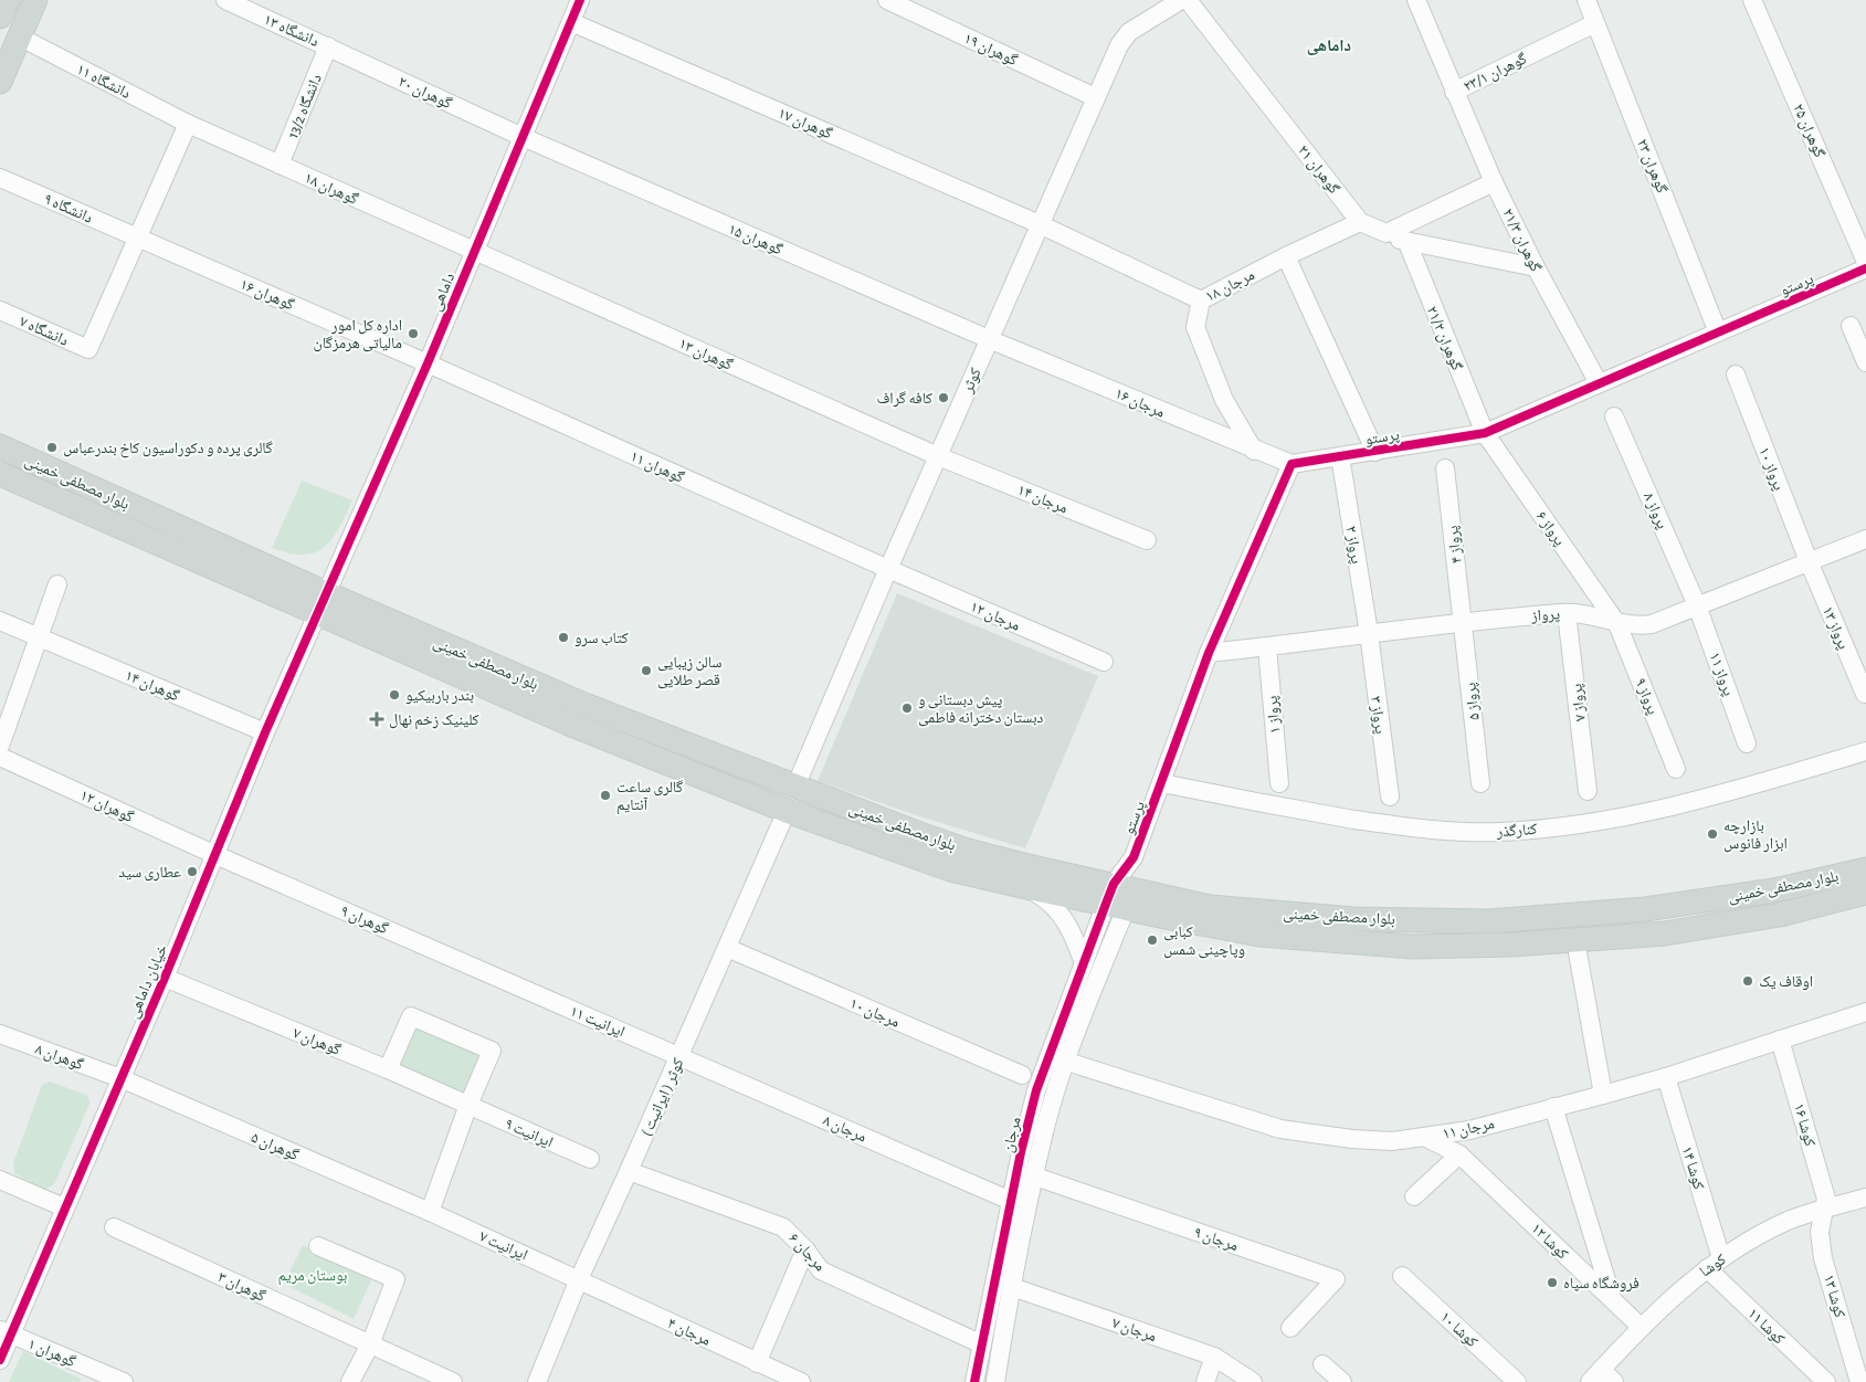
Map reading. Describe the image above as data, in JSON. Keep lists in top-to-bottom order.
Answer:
{
  "streets": {
    "main road": ["بلوار مصطفی خمینی"],
    "street": [
      "دانشگاه ۱۳",
      "گوهران ۱۹",
      "گوهران ۲۳/۱",
      "دانشگاه ۱۱",
      "گوهران ۲۰",
      "دانشگاه 13/2",
      "گوهران ۱۷",
      "گوهران ۲۵",
      "گوهران ۲۳",
      "گوهران ۲۱",
      "گوهران ۱۸",
      "دانشگاه ۹",
      "گوهران ۱۵",
      "گوهران ۲۱/۳",
      "پرستو",
      "مرجان ۱۸",
      "داماهی",
      "گوهران ۱۶",
      "دانشگاه ۷",
      "گوهران ۲۱/۲",
      "گوهران ۱۳",
      "کوثر",
      "مرجان ۱۶",
      "گوهران ۱۱",
      "پرواز ۱۰",
      "مرجان ۱۴",
      "پرواز ۸",
      "پرواز ۶",
      "پرواز ۲",
      "پرواز ۴",
      "پرواز",
      "مرجان ۱۲",
      "پرواز ۱۳",
      "پرواز ۱۱",
      "گوهران ۱۴",
      "پرواز ۹",
      "پرواز ۵",
      "پرواز ۷",
      "پرواز ۱",
      "پرواز ۳",
      "گوهران ۱۲",
      "کنارگذر",
      "گوهران ۹",
      "خیابان داماهی",
      "مرجان ۱۰",
      "ایرانیت ۱۱",
      "گوهران ۷",
      "گوهران ۸",
      "کوثر ( ایرانیت )",
      "کوشا ۱۶",
      "مرجان ۸",
      "مرجان ۱۱",
      "ایرانیت ۹",
      "مرجان",
      "گوهران ۵",
      "کوشا ۱۴",
      "مرجان ۹",
      "کوشا ۱۲",
      "ایرانیت ۷",
      "مرجان ۶",
      "کوشا",
      "گوهران ۳",
      "کوشا ۱۳",
      "کوشا ۱۱",
      "مرجان ۷",
      "کوشا ۱۰",
      "مرجان ۴",
      "گوهران ۱"
    ]
  },
  "crossings": [
    ["دانشگاه ۱۳", "گوهران ۲۰"],
    ["دانشگاه ۱۳", "دانشگاه 13/2"],
    ["گوهران ۱۹", "کوثر"],
    ["گوهران ۲۳/۱", "گوهران ۲۳"],
    ["گوهران ۲۳/۱", "گوهران ۲۱/۳"],
    ["دانشگاه ۱۱", "گوهران ۱۸"],
    ["گوهران ۲۰", "دانشگاه 13/2"],
    ["گوهران ۲۰", "گوهران ۱۵"],
    ["گوهران ۲۰", "داماهی"],
    ["دانشگاه 13/2", "گوهران ۱۸"],
    ["گوهران ۱۷", "مرجان ۱۸"],
    ["گوهران ۱۷", "داماهی"],
    ["گوهران ۱۷", "کوثر"],
    ["گوهران ۲۳", "پرستو"],
    ["گوهران ۲۱", "گوهران ۲۱/۳"],
    ["گوهران ۲۱", "مرجان ۱۸"],
    ["گوهران ۲۱", "گوهران ۲۱/۲"],
    ["گوهران ۱۸", "داماهی"],
    ["گوهران ۱۸", "گوهران ۱۳"],
    ["دانشگاه ۹", "گوهران ۱۶"],
    ["دانشگاه ۹", "دانشگاه ۷"],
    ["گوهران ۱۵", "داماهی"],
    ["گوهران ۱۵", "کوثر"],
    ["گوهران ۱۵", "مرجان ۱۶"],
    ["گوهران ۲۱/۳", "پرستو"],
    ["پرستو", "گوهران ۲۱/۲"],
    ["پرستو", "مرجان ۱۶"],
    ["پرستو", "بلوار مصطفی خمینی"],
    ["پرستو", "پرواز ۶"],
    ["پرستو", "پرواز ۲"],
    ["پرستو", "پرواز"],
    ["پرستو", "کنارگذر"],
    ["پرستو", "مرجان"],
    ["مرجان ۱۸", "کوثر"],
    ["داماهی", "گوهران ۱۶"],
    ["داماهی", "گوهران ۱۳"],
    ["داماهی", "گوهران ۱۱"],
    ["داماهی", "بلوار مصطفی خمینی"],
    ["داماهی", "خیابان داماهی"],
    ["گوهران ۱۶", "دانشگاه ۷"],
    ["گوهران ۱۶", "گوهران ۱۱"],
    ["گوهران ۲۱/۲", "پرواز ۶"],
    ["گوهران ۱۳", "کوثر"],
    ["گوهران ۱۳", "مرجان ۱۴"],
    ["کوثر", "مرجان ۱۶"],
    ["کوثر", "گوهران ۱۱"],
    ["کوثر", "بلوار مصطفی خمینی"],
    ["کوثر", "مرجان ۱۴"],
    ["کوثر", "مرجان ۱۲"],
    ["گوهران ۱۱", "مرجان ۱۲"],
    ["پرواز ۱۰", "پرواز"],
    ["پرواز ۱۰", "پرواز ۱۳"],
    ["بلوار مصطفی خمینی", "خیابان داماهی"],
    ["بلوار مصطفی خمینی", "کوثر ( ایرانیت )"],
    ["بلوار مصطفی خمینی", "مرجان"],
    ["پرواز ۸", "پرواز"],
    ["پرواز ۸", "پرواز ۱۱"],
    ["پرواز ۶", "پرواز"],
    ["پرواز ۶", "پرواز ۹"],
    ["پرواز ۲", "پرواز"],
    ["پرواز ۲", "پرواز ۳"],
    ["پرواز ۴", "پرواز"],
    ["پرواز ۴", "پرواز ۵"],
    ["پرواز", "پرواز ۱۳"],
    ["پرواز", "پرواز ۱۱"],
    ["پرواز", "پرواز ۹"],
    ["پرواز", "پرواز ۵"],
    ["پرواز", "پرواز ۷"],
    ["پرواز", "پرواز ۱"],
    ["پرواز", "پرواز ۳"],
    ["گوهران ۱۴", "خیابان داماهی"],
    ["گوهران ۱۲", "گوهران ۹"],
    ["گوهران ۱۲", "خیابان داماهی"],
    ["گوهران ۹", "خیابان داماهی"],
    ["گوهران ۹", "ایرانیت ۱۱"],
    ["خیابان داماهی", "گوهران ۷"],
    ["خیابان داماهی", "گوهران ۸"],
    ["خیابان داماهی", "گوهران ۵"],
    ["خیابان داماهی", "گوهران ۱"],
    ["مرجان ۱۰", "کوثر ( ایرانیت )"],
    ["ایرانیت ۱۱", "کوثر ( ایرانیت )"],
    ["ایرانیت ۱۱", "مرجان ۸"],
    ["گوهران ۷", "ایرانیت ۹"],
    ["گوهران ۸", "گوهران ۵"],
    ["کوثر ( ایرانیت )", "مرجان ۸"],
    ["کوثر ( ایرانیت )", "ایرانیت ۷"],
    ["کوثر ( ایرانیت )", "مرجان ۶"],
    ["کوثر ( ایرانیت )", "مرجان ۴"],
    ["کوشا ۱۶", "مرجان ۱۱"],
    ["کوشا ۱۶", "کوشا"],
    ["کوشا ۱۶", "کوشا ۱۳"],
    ["مرجان ۸", "مرجان"],
    ["مرجان ۱۱", "مرجان"],
    ["مرجان ۱۱", "کوشا ۱۴"],
    ["مرجان ۱۱", "کوشا ۱۲"],
    ["مرجان", "مرجان ۹"],
    ["مرجان", "مرجان ۶"],
    ["مرجان", "مرجان ۷"],
    ["گوهران ۵", "ایرانیت ۷"],
    ["کوشا ۱۴", "کوشا"],
    ["کوشا ۱۴", "کوشا ۱۱"],
    ["کوشا ۱۲", "کوشا"],
    ["ایرانیت ۷", "مرجان ۴"],
    ["کوشا", "کوشا ۱۳"],
    ["کوشا", "کوشا ۱۱"]
  ],
  "districts": ["داماهی"],
  "parks": ["بوستان مریم"],
  "places": {
    "other": [
      "اداره کل امور مالیاتی هرمزگان",
      "کافه گراف",
      "گالری پرده و دکوراسیون کاخ بندرعباس",
      "کتاب سرو",
      "سالن زیبایی قصر طلایی",
      "بندر باربیکیو",
      "پیش دبستانی و دبستان دخترانه فاطمی",
      "گالری ساعت آنتایم",
      "بازارچه ابزار فانوس",
      "عطاری سید",
      "کبابی وپاچینی شمس",
      "اوقاف یک",
      "فروشگاه سپاه"
    ],
    "health": ["کلینیک زخم نهال"]
  }
}
